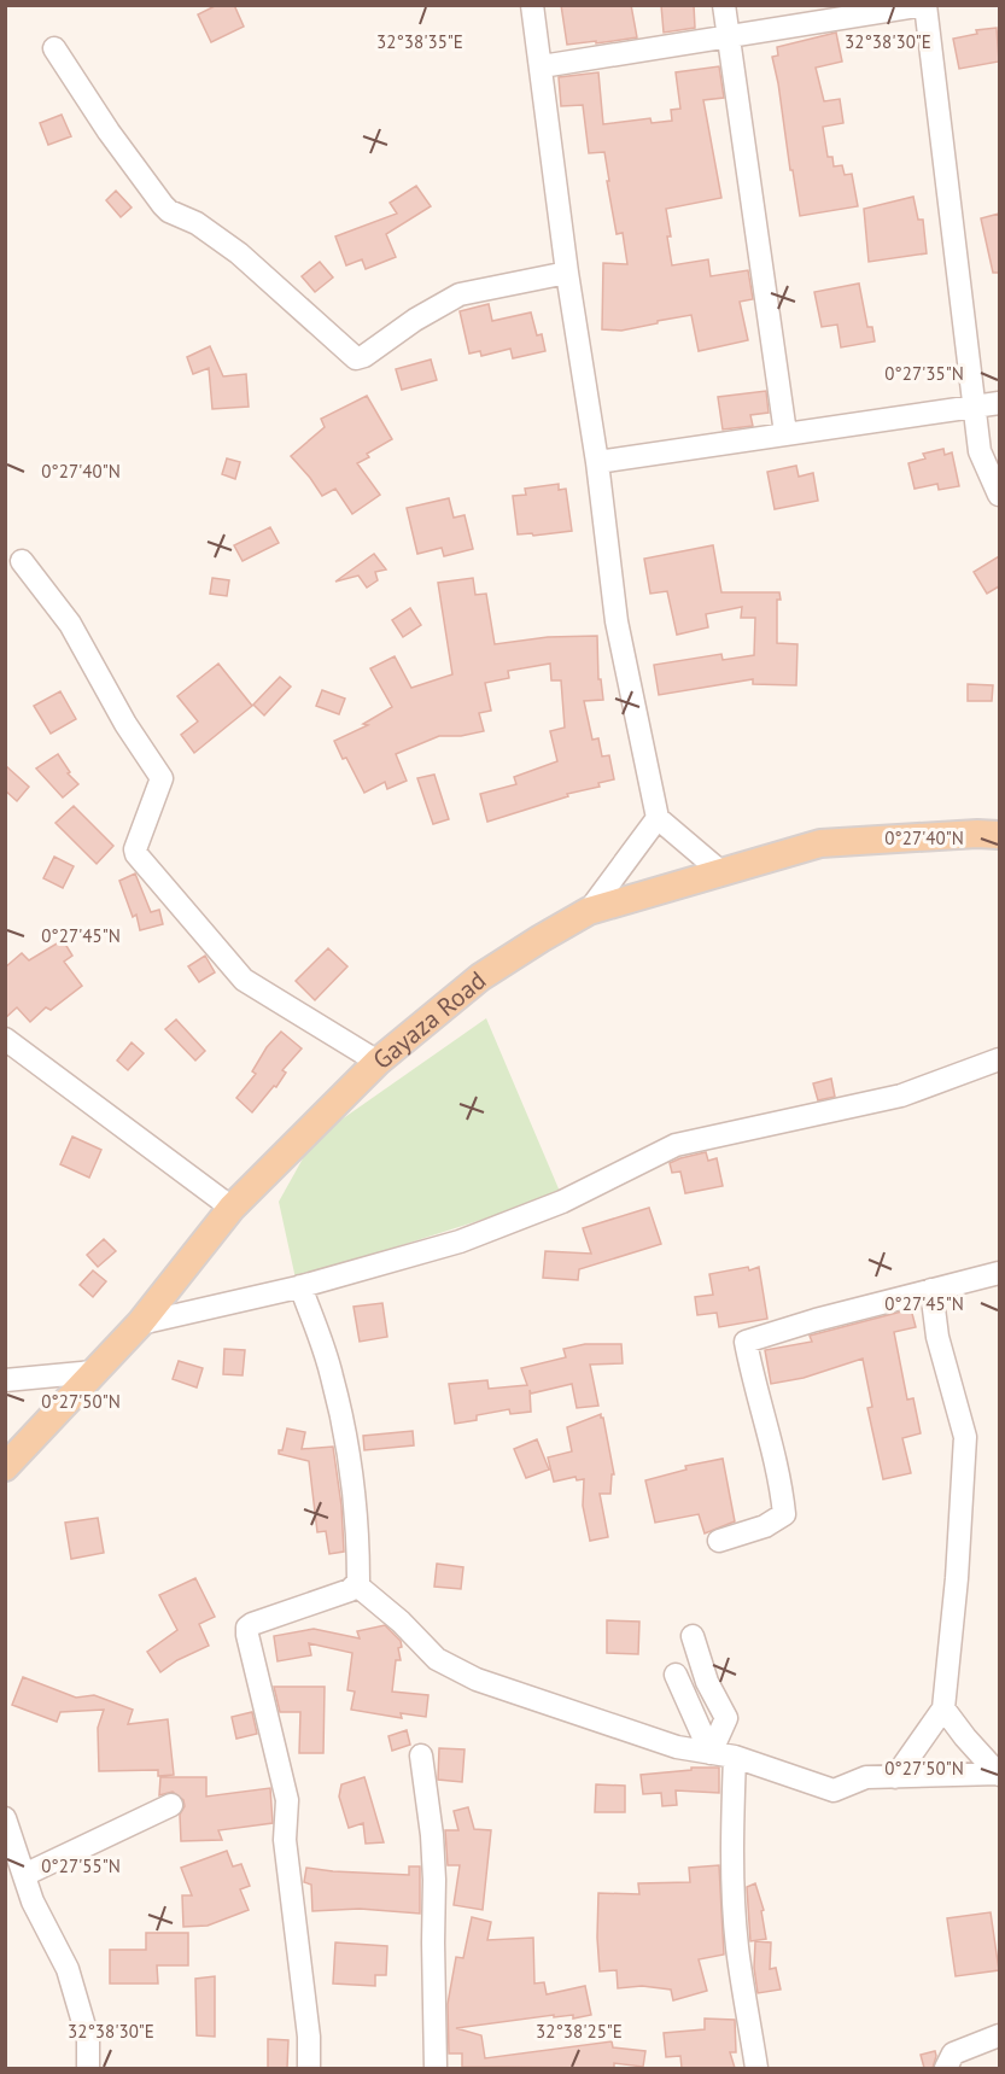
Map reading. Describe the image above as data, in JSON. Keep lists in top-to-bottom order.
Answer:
{
  "streets": {
    "main road": ["Gayaza Road"]
  },
  "coordinates": [
    "32°38'35\"E",
    "32°38'30\"E",
    "0°27'35\"N",
    "0°27'40\"N",
    "0°27'45\"N",
    "0°27'50\"N",
    "0°27'55\"N",
    "32°38'25\"E"
  ]
}
